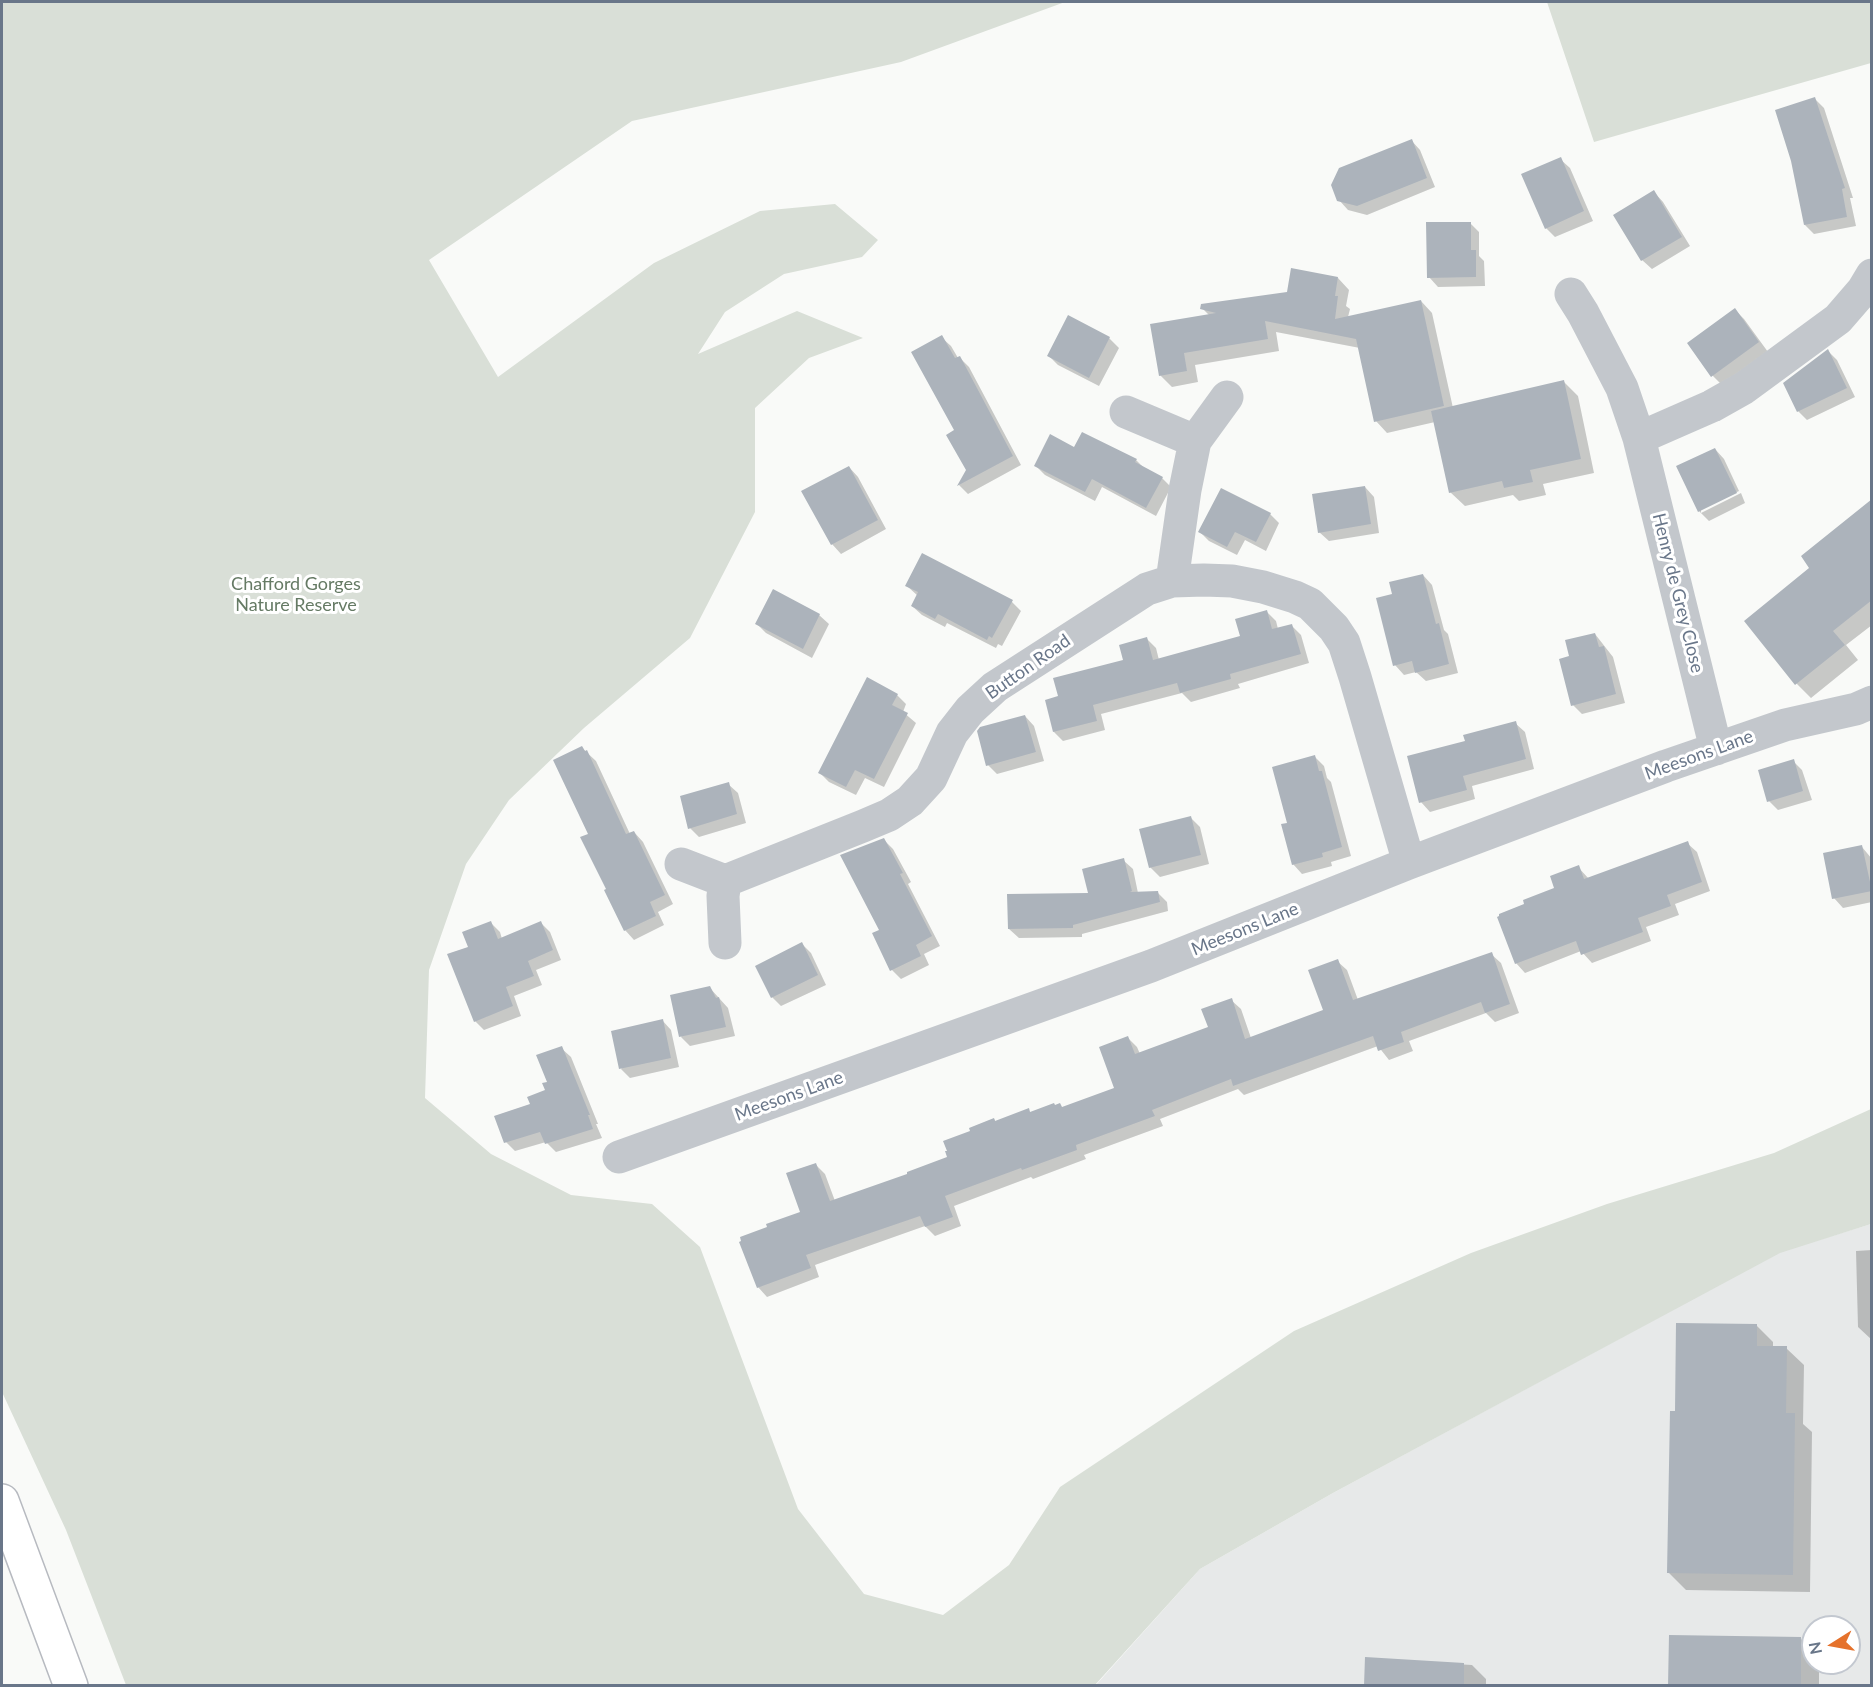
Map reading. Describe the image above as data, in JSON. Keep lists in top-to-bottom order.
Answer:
{
  "streets": {
    "street": ["Henry de Grey Close", "Button Road", "Meesons Lane"]
  },
  "crossings": [
    ["Henry de Grey Close", "Meesons Lane"],
    ["Button Road", "Meesons Lane"]
  ],
  "parks": ["Chafford Gorges Nature Reserve"],
  "north": "left"
}
